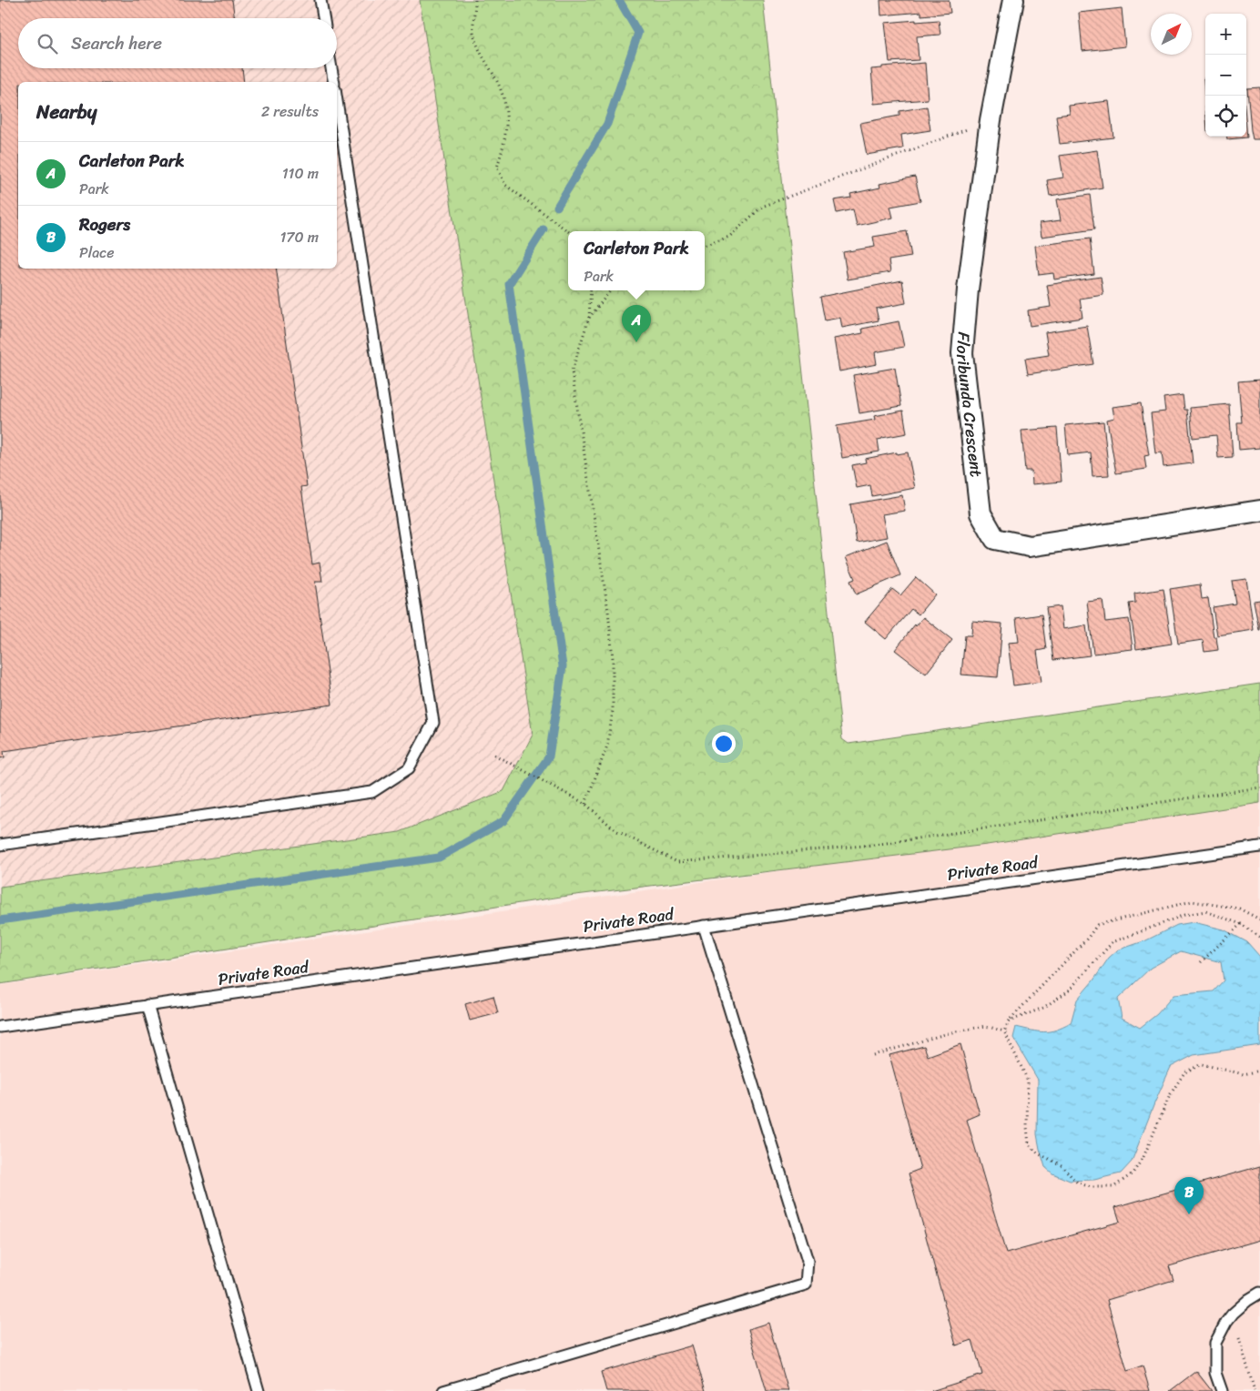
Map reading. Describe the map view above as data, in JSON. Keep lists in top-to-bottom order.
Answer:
{
  "streets": {
    "street": ["Floribunda Crescent"],
    "lane": ["Private Road"]
  },
  "north": "top right",
  "page": {
    "map_buttons": ["+", "−"],
    "search": "Search here",
    "heading": ["Nearby", "2 results"],
    "list": [
      {
        "mark": "A",
        "name": "Carleton Park",
        "note": "Park",
        "value": "110 m"
      },
      {
        "mark": "B",
        "name": "Rogers",
        "note": "Place",
        "value": "170 m"
      }
    ],
    "popup": ["Carleton Park", "Park"],
    "pins": ["A", "B"]
  }
}
